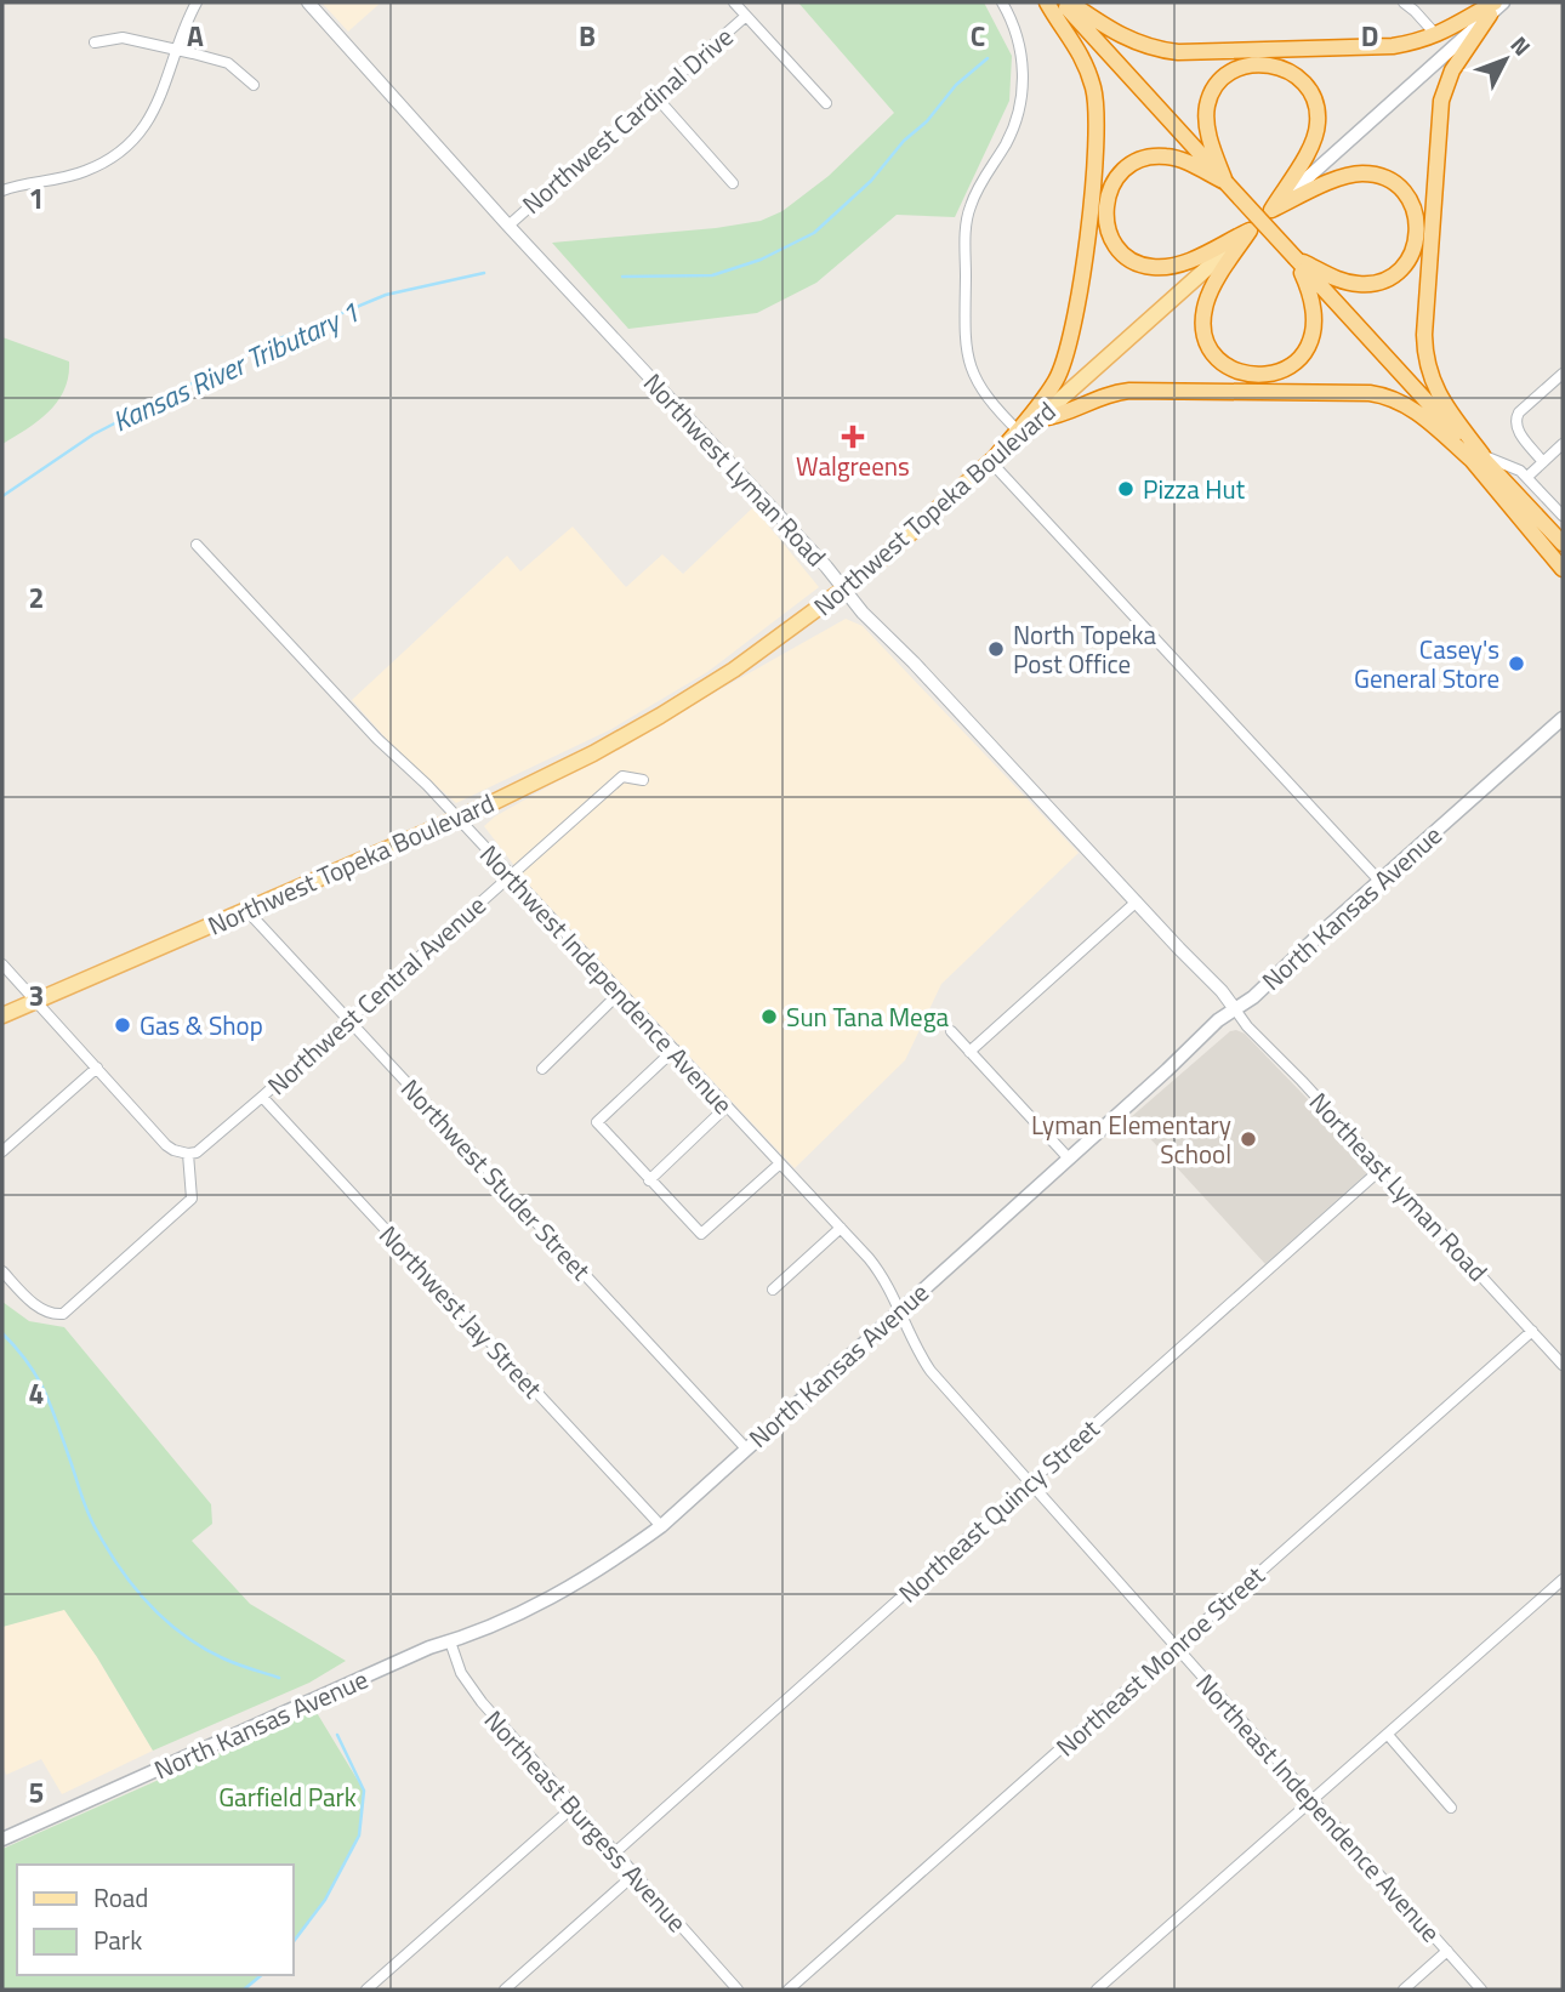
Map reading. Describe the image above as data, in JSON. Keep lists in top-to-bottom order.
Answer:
{
  "streets": {
    "main road": ["Northwest Topeka Boulevard", "North Kansas Avenue"],
    "street": [
      "Northwest Cardinal Drive",
      "Northwest Lyman Road",
      "Northwest Independence Avenue",
      "Northwest Central Avenue",
      "Northwest Studer Street",
      "Northeast Lyman Road",
      "Northwest Jay Street",
      "Northeast Quincy Street",
      "Northeast Monroe Street",
      "Northeast Independence Avenue",
      "Northeast Burgess Avenue"
    ]
  },
  "crossings": [
    ["Northwest Cardinal Drive", "Northwest Lyman Road"],
    ["Northwest Lyman Road", "Northwest Topeka Boulevard"],
    ["Northwest Lyman Road", "North Kansas Avenue"],
    ["Northwest Lyman Road", "Northeast Lyman Road"],
    ["Northwest Topeka Boulevard", "Northwest Independence Avenue"],
    ["Northwest Topeka Boulevard", "Northwest Studer Street"],
    ["North Kansas Avenue", "Northwest Independence Avenue"],
    ["North Kansas Avenue", "Northwest Studer Street"],
    ["North Kansas Avenue", "Northeast Lyman Road"],
    ["North Kansas Avenue", "Northwest Jay Street"],
    ["North Kansas Avenue", "Northeast Independence Avenue"],
    ["North Kansas Avenue", "Northeast Burgess Avenue"],
    ["Northwest Independence Avenue", "Northwest Central Avenue"],
    ["Northwest Independence Avenue", "Northeast Independence Avenue"],
    ["Northwest Central Avenue", "Northwest Studer Street"],
    ["Northwest Central Avenue", "Northwest Jay Street"],
    ["Northeast Lyman Road", "Northeast Quincy Street"],
    ["Northeast Lyman Road", "Northeast Monroe Street"],
    ["Northeast Quincy Street", "Northeast Independence Avenue"],
    ["Northeast Quincy Street", "Northeast Burgess Avenue"],
    ["Northeast Monroe Street", "Northeast Independence Avenue"]
  ],
  "water": ["Kansas River Tributary 1"],
  "parks": ["Garfield Park"],
  "places": {
    "health": ["Walgreens"],
    "other": [
      "Pizza Hut",
      "North Topeka Post Office",
      "Casey's General Store",
      "Sun Tana Mega",
      "Gas & Shop",
      "Lyman Elementary School"
    ]
  },
  "legend": ["Road", "Park"],
  "north": "top right",
  "grid": {
    "columns": [
      "A",
      "B",
      "C",
      "D"
    ],
    "rows": [
      "1",
      "2",
      "3",
      "4",
      "5"
    ]
  }
}
